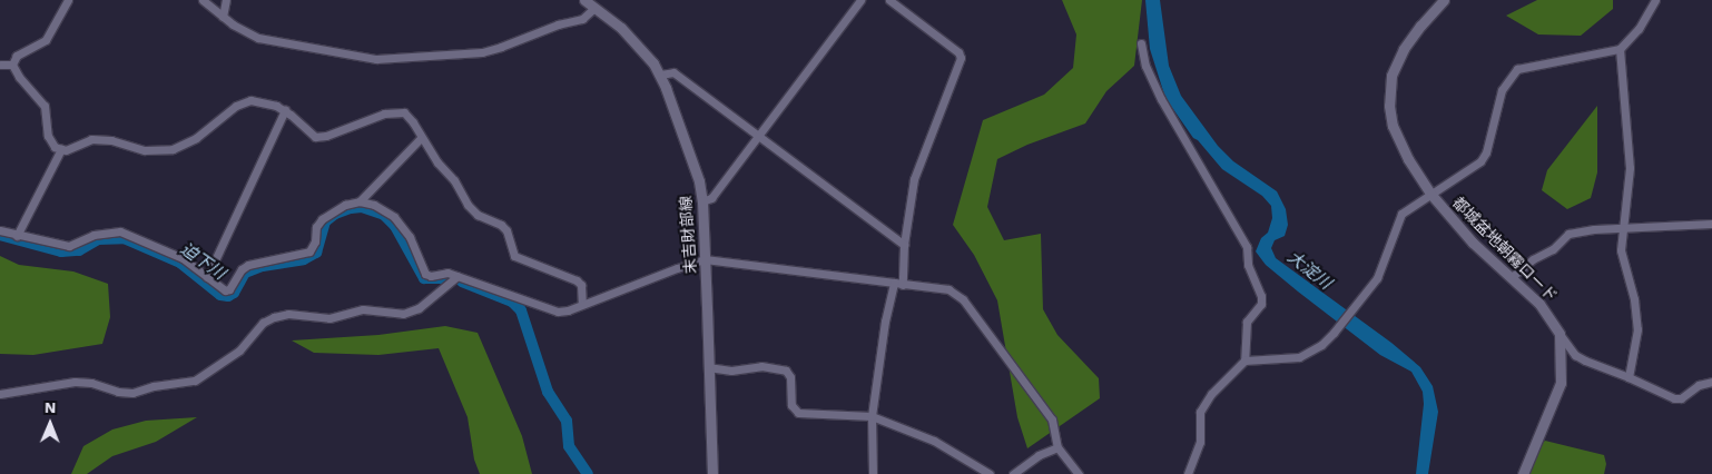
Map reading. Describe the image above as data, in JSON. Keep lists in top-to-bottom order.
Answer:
{
  "streets": {
    "street": ["末吉財部線", "都城盆地朝霧ロード"]
  },
  "water": ["迫下川", "大淀川"],
  "north": "top"
}
